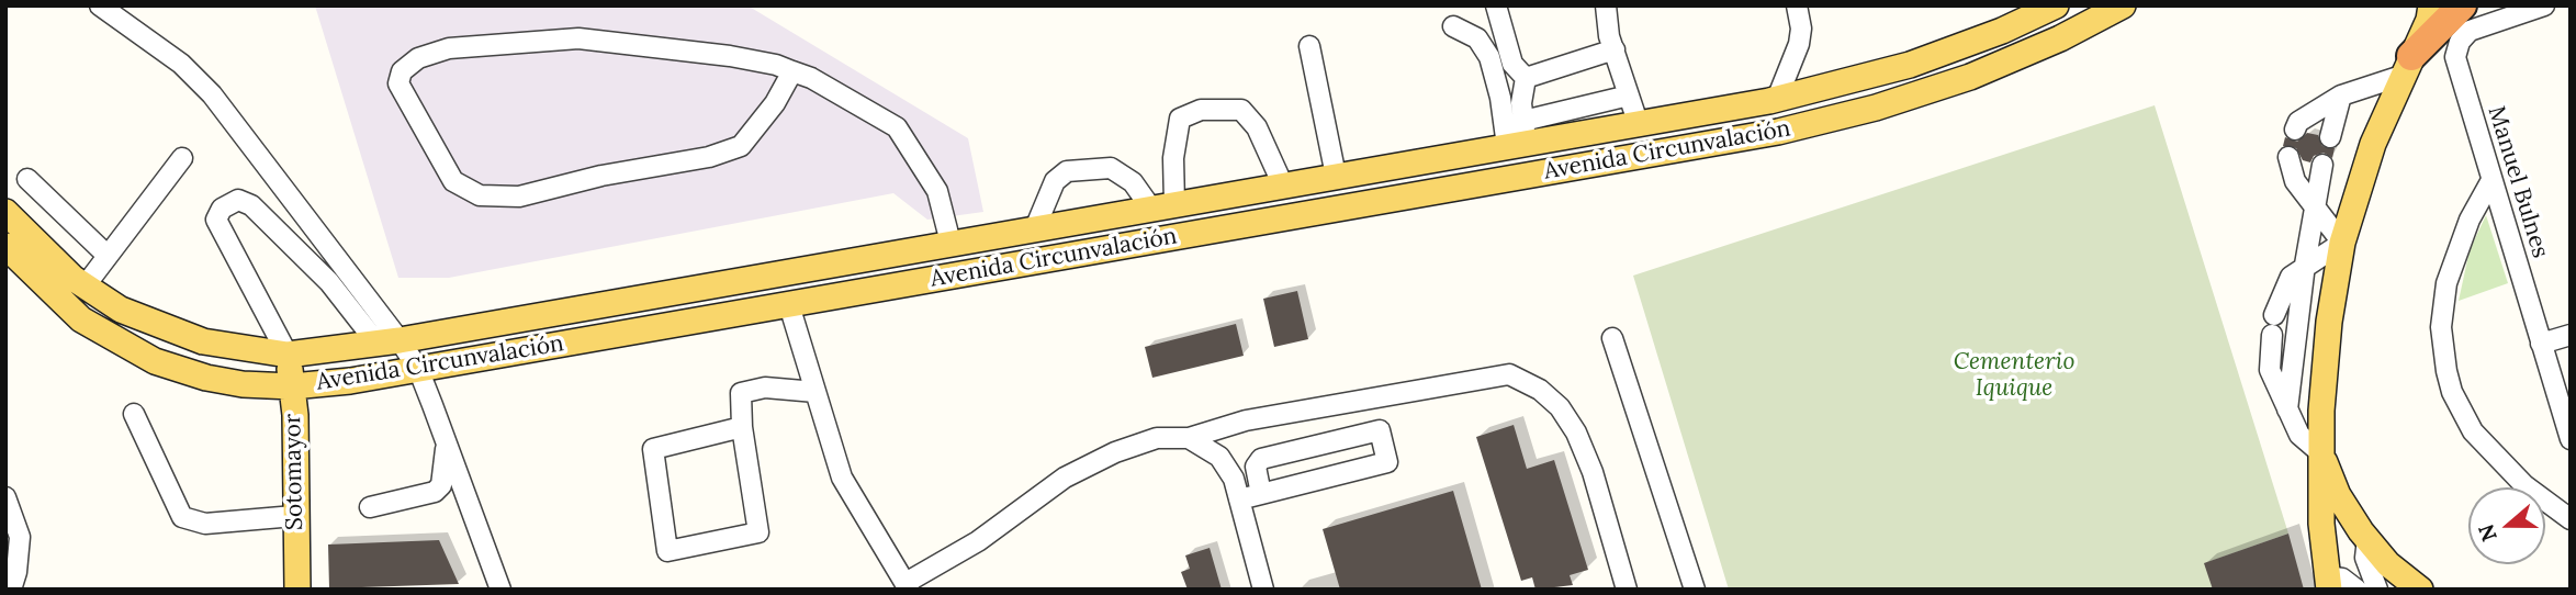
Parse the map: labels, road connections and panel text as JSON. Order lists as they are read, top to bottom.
{
  "streets": {
    "main road": ["Avenida Circunvalación", "Sotomayor"],
    "street": ["Manuel Bulnes"]
  },
  "crossings": [
    ["Avenida Circunvalación", "Sotomayor"]
  ],
  "parks": ["Cementerio Iquique"],
  "north": "left"
}
